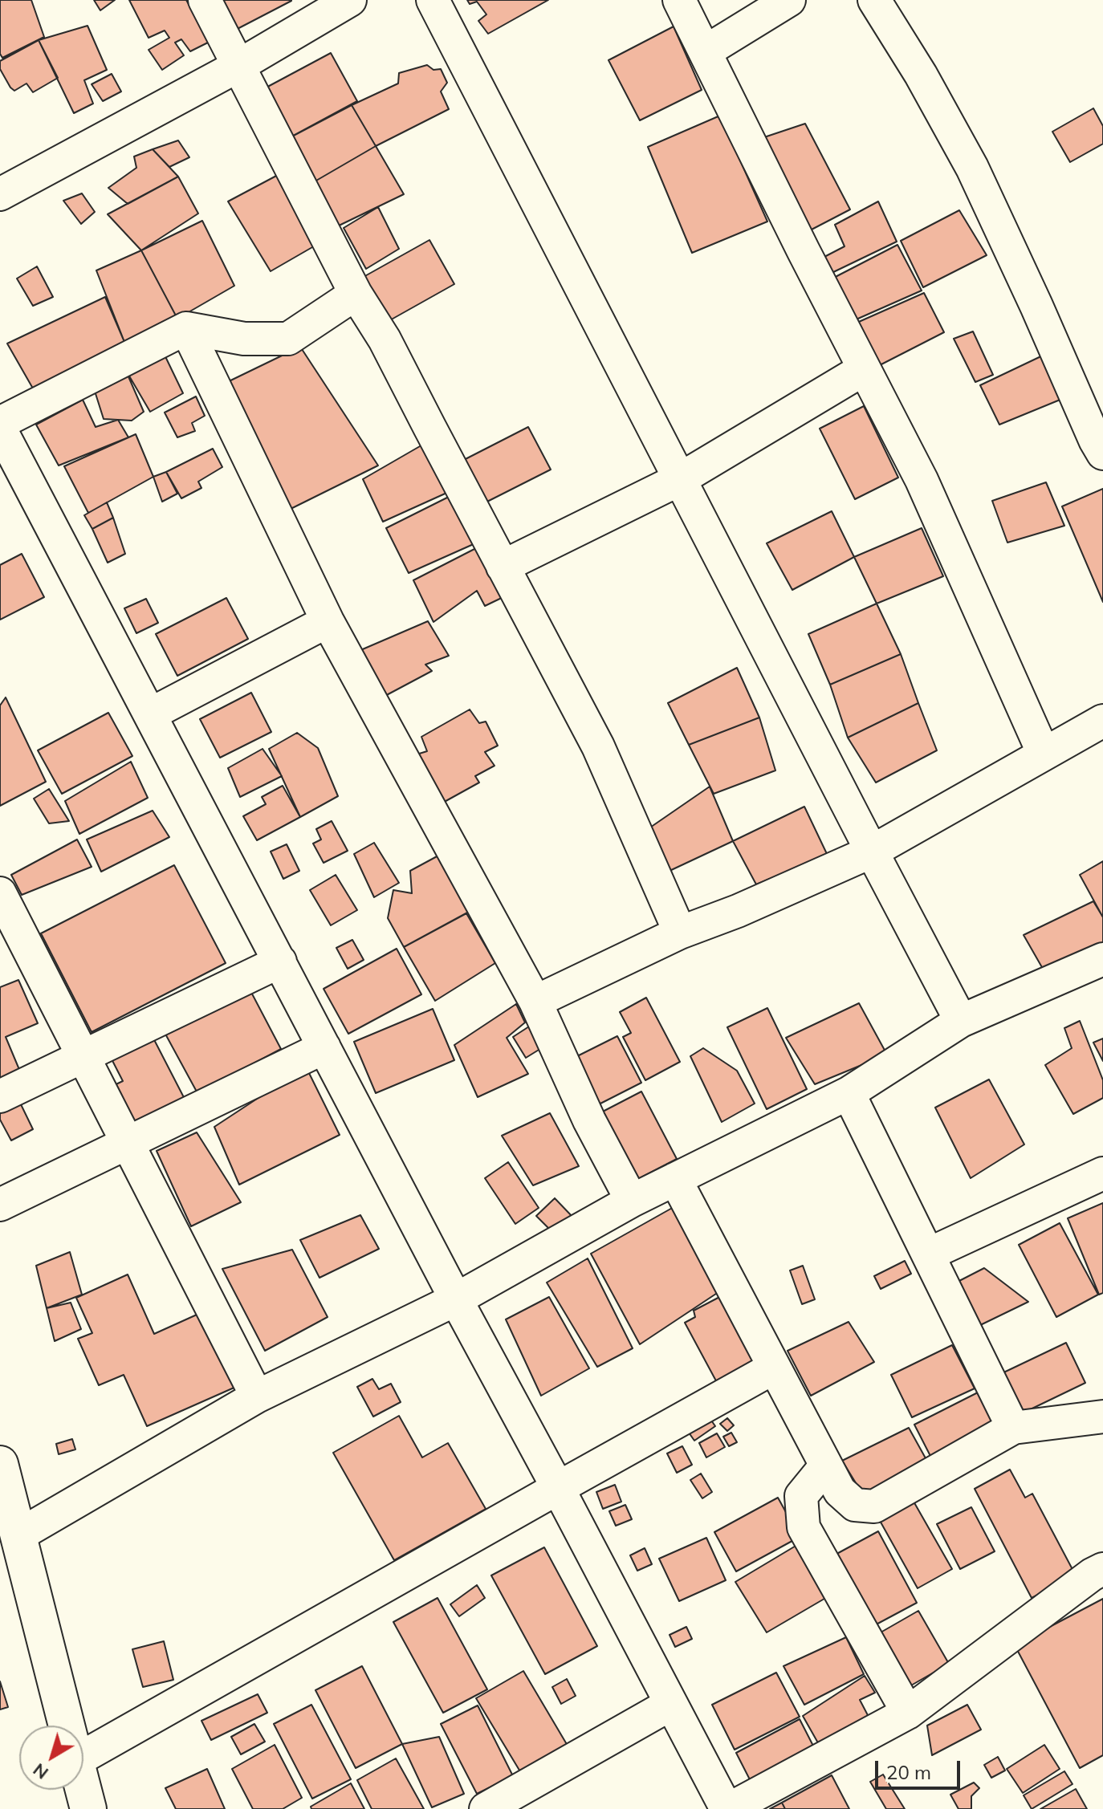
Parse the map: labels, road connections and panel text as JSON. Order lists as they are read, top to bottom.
{
  "scale_bar": "20 m",
  "north": "bottom left"
}
